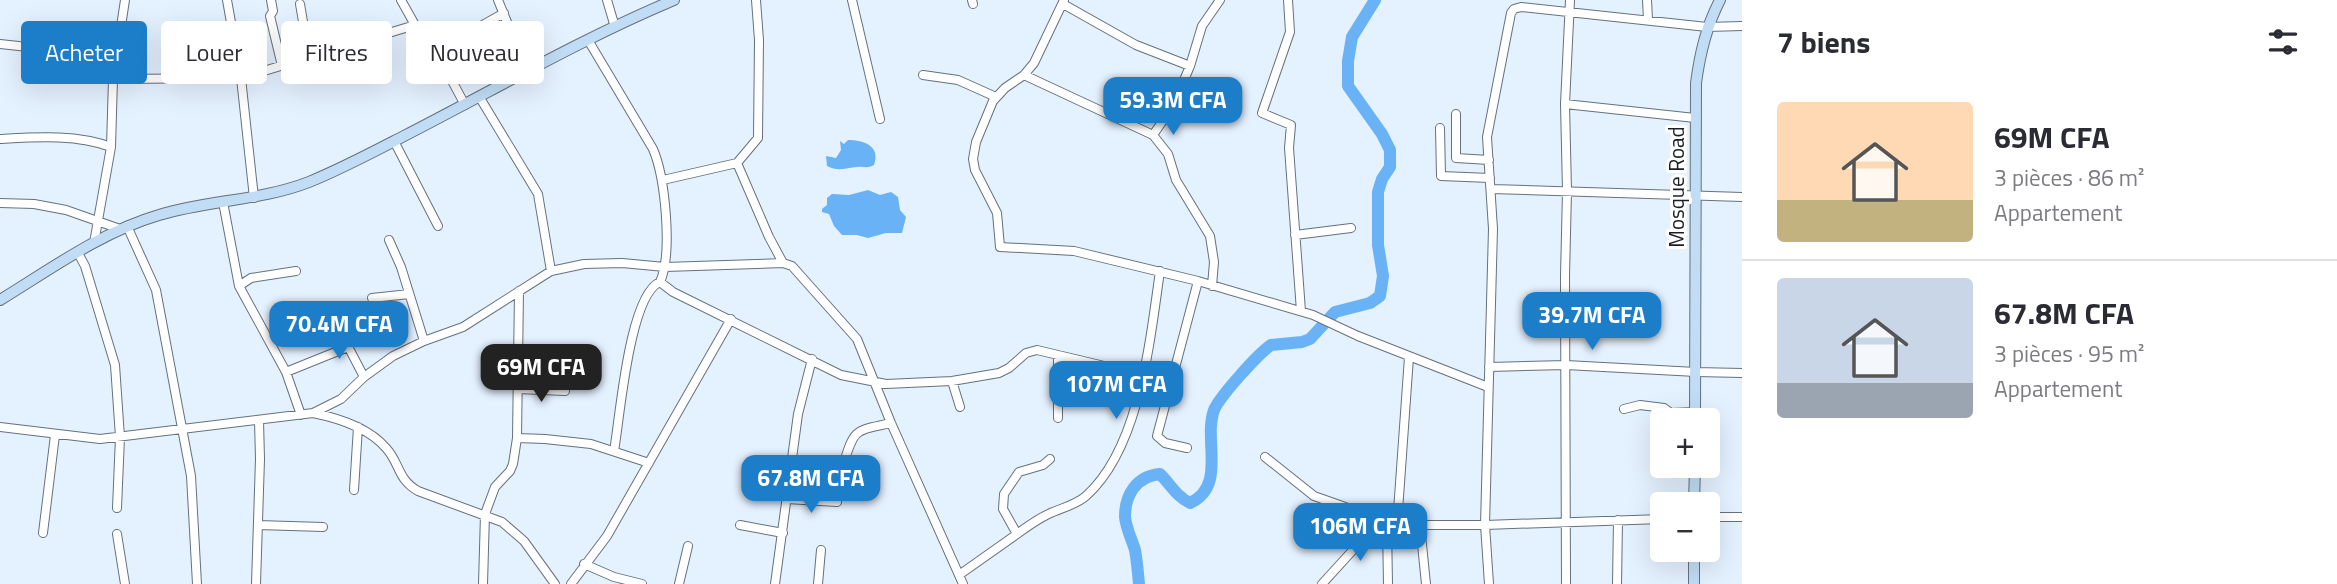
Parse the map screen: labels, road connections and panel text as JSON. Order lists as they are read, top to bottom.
{
  "streets": {
    "street": ["Mosque Road"]
  },
  "page": {
    "heading": "7 biens",
    "chip": [
      "Acheter",
      "Louer",
      "Filtres",
      "Nouveau"
    ],
    "price": [
      "59.3M CFA",
      "39.7M CFA",
      "70.4M CFA",
      "69M CFA",
      "107M CFA",
      "67.8M CFA",
      "106M CFA"
    ],
    "list": [
      {
        "name": "69M CFA",
        "note": "3 pièces · 86 m² · Appartement"
      },
      {
        "name": "67.8M CFA",
        "note": "3 pièces · 95 m² · Appartement"
      }
    ],
    "map_buttons": ["+", "−"]
  }
}
